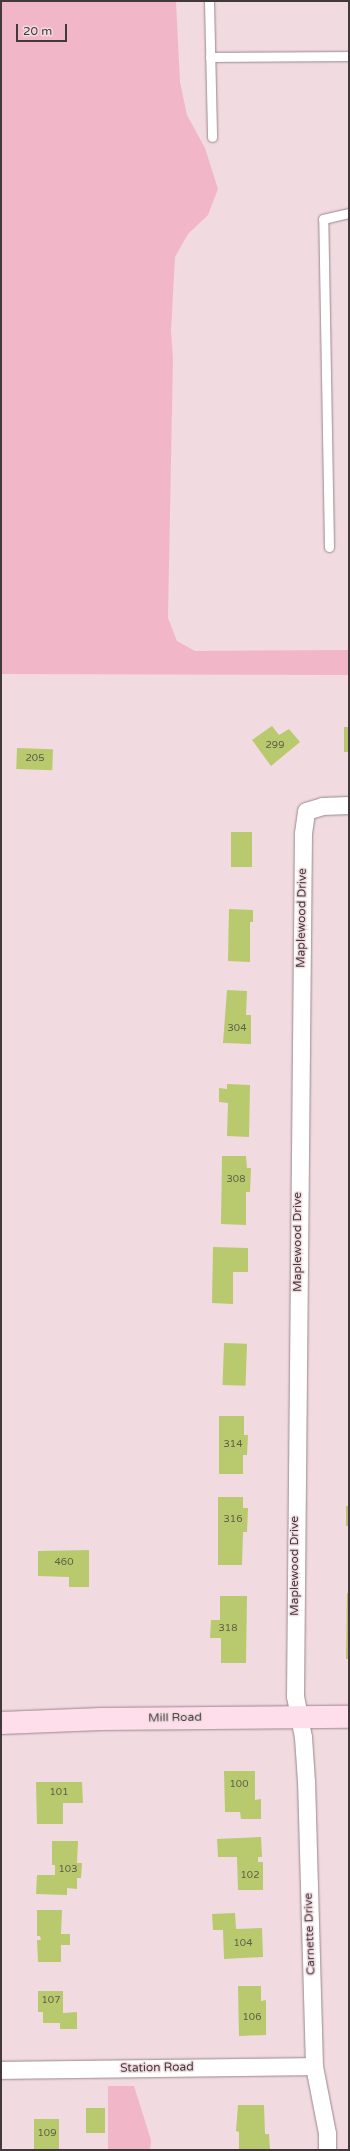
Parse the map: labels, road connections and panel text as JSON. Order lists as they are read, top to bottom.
{
  "streets": {
    "street": [
      "Maplewood Drive",
      "Mill Road",
      "Carnette Drive",
      "Station Road"
    ]
  },
  "crossings": [
    ["Maplewood Drive", "Mill Road"],
    ["Maplewood Drive", "Carnette Drive"],
    ["Mill Road", "Carnette Drive"],
    ["Carnette Drive", "Station Road"]
  ],
  "house_numbers": [
    "299",
    "205",
    "304",
    "308",
    "314",
    "316",
    "460",
    "318",
    "100",
    "101",
    "103",
    "102",
    "104",
    "107",
    "106",
    "109"
  ],
  "scale_bar": "20 m"
}
